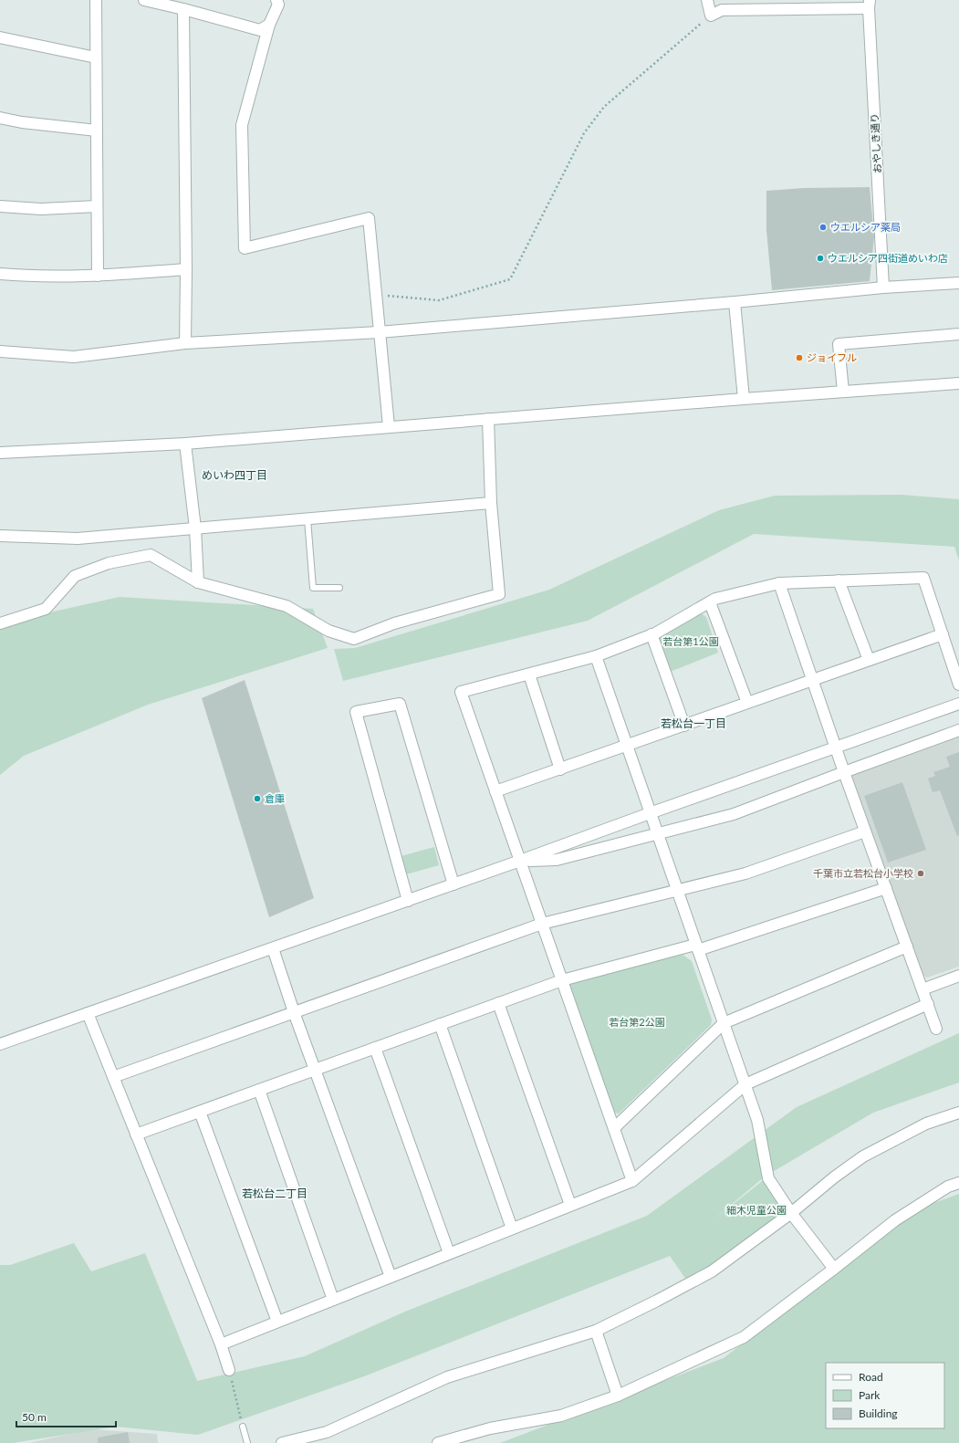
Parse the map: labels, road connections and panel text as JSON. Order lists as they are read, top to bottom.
{
  "streets": {
    "street": ["おやしき通り"]
  },
  "districts": ["めいわ四丁目", "若松台一丁目", "若松台二丁目"],
  "parks": ["若台第1公園", "若台第2公園", "細木児童公園"],
  "places": [
    "ウエルシア薬局",
    "ウエルシア四街道めいわ店",
    "ジョイフル",
    "倉庫",
    "千葉市立若松台小学校"
  ],
  "legend": ["Road", "Park", "Building"],
  "scale_bar": "50 m"
}
